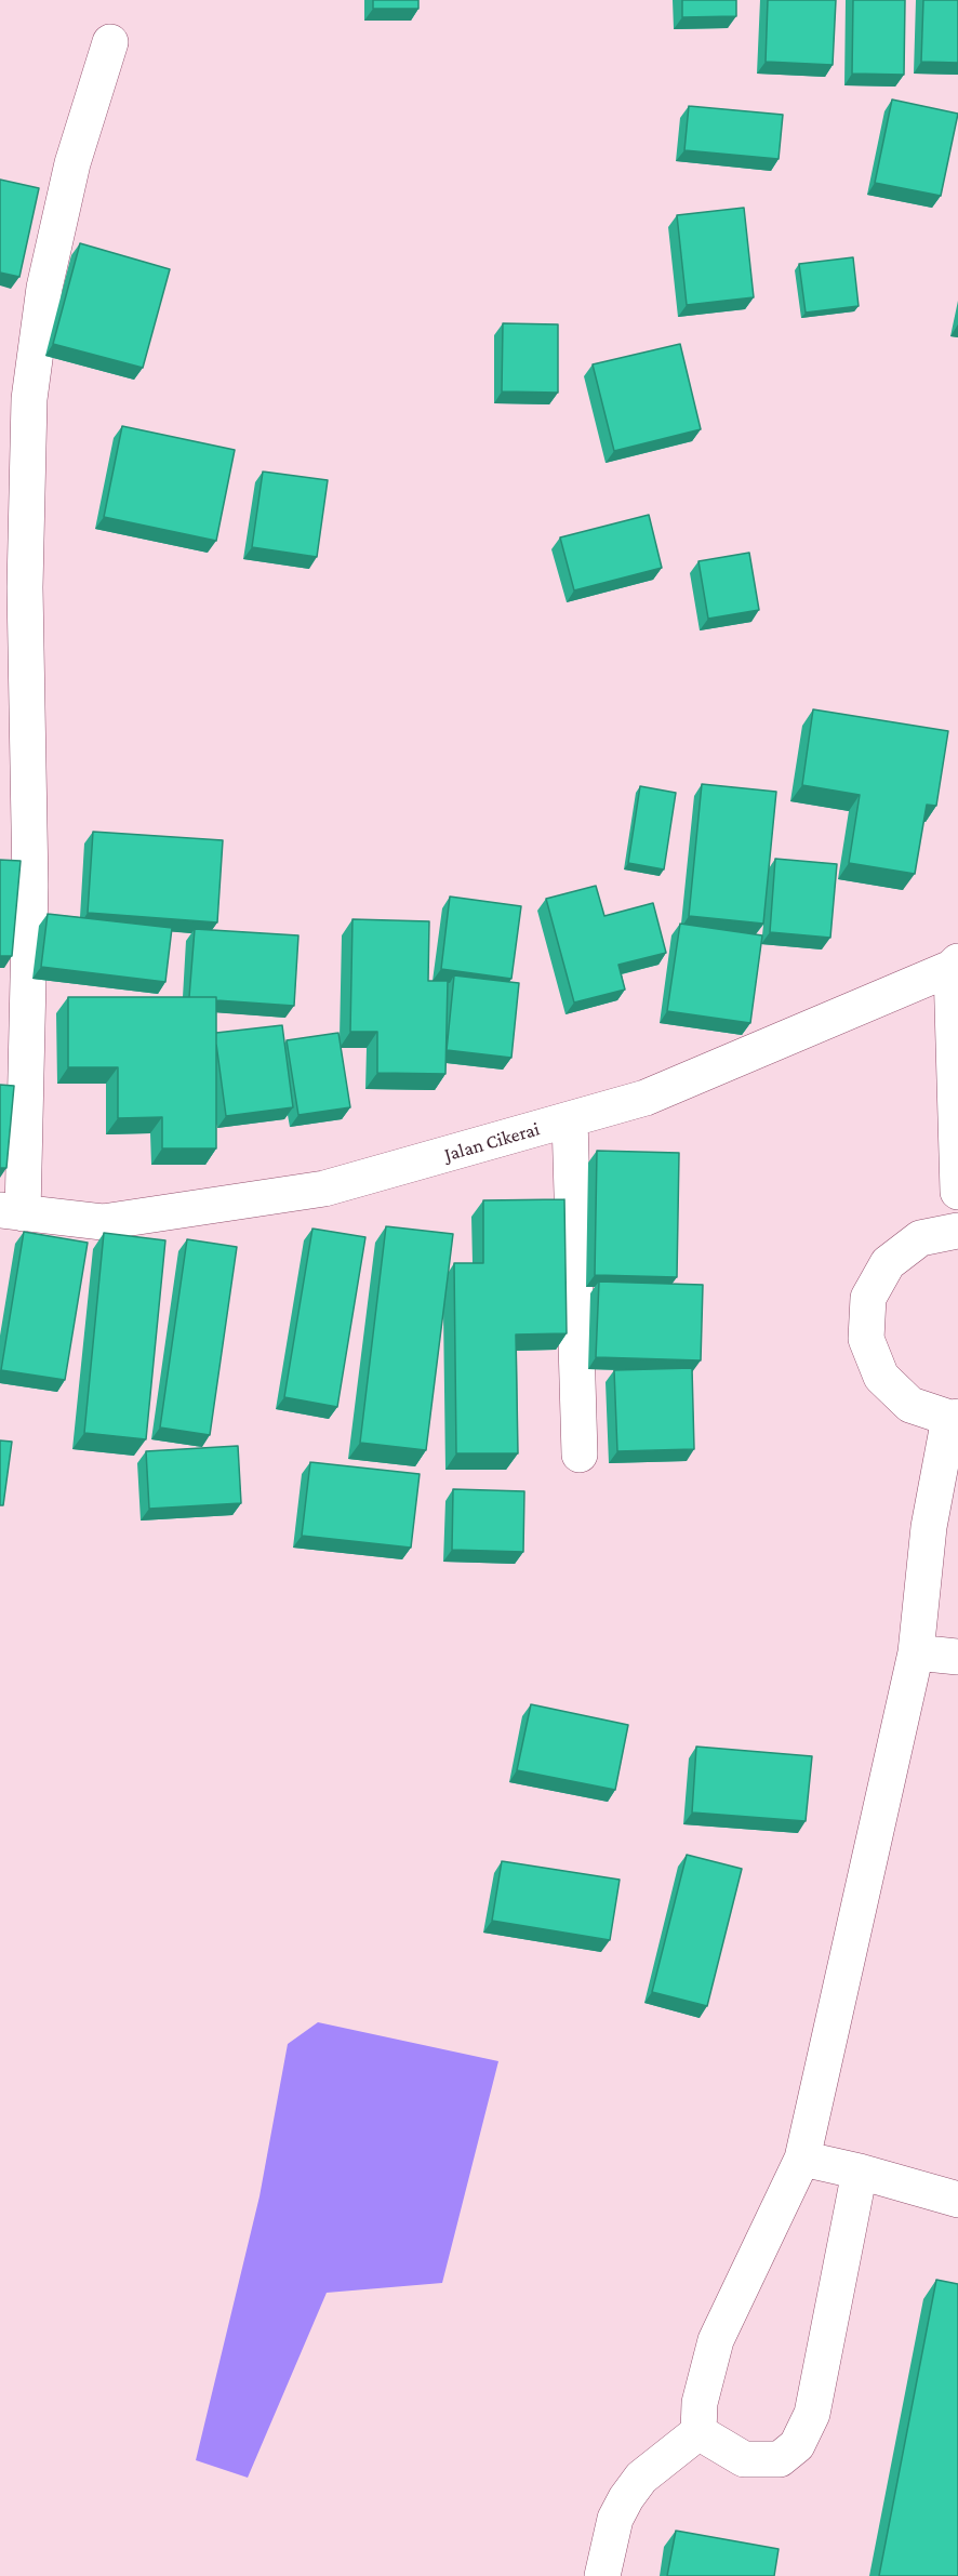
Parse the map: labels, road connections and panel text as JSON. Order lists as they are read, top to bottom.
{
  "streets": {
    "street": ["Jalan Cikerai"]
  }
}
